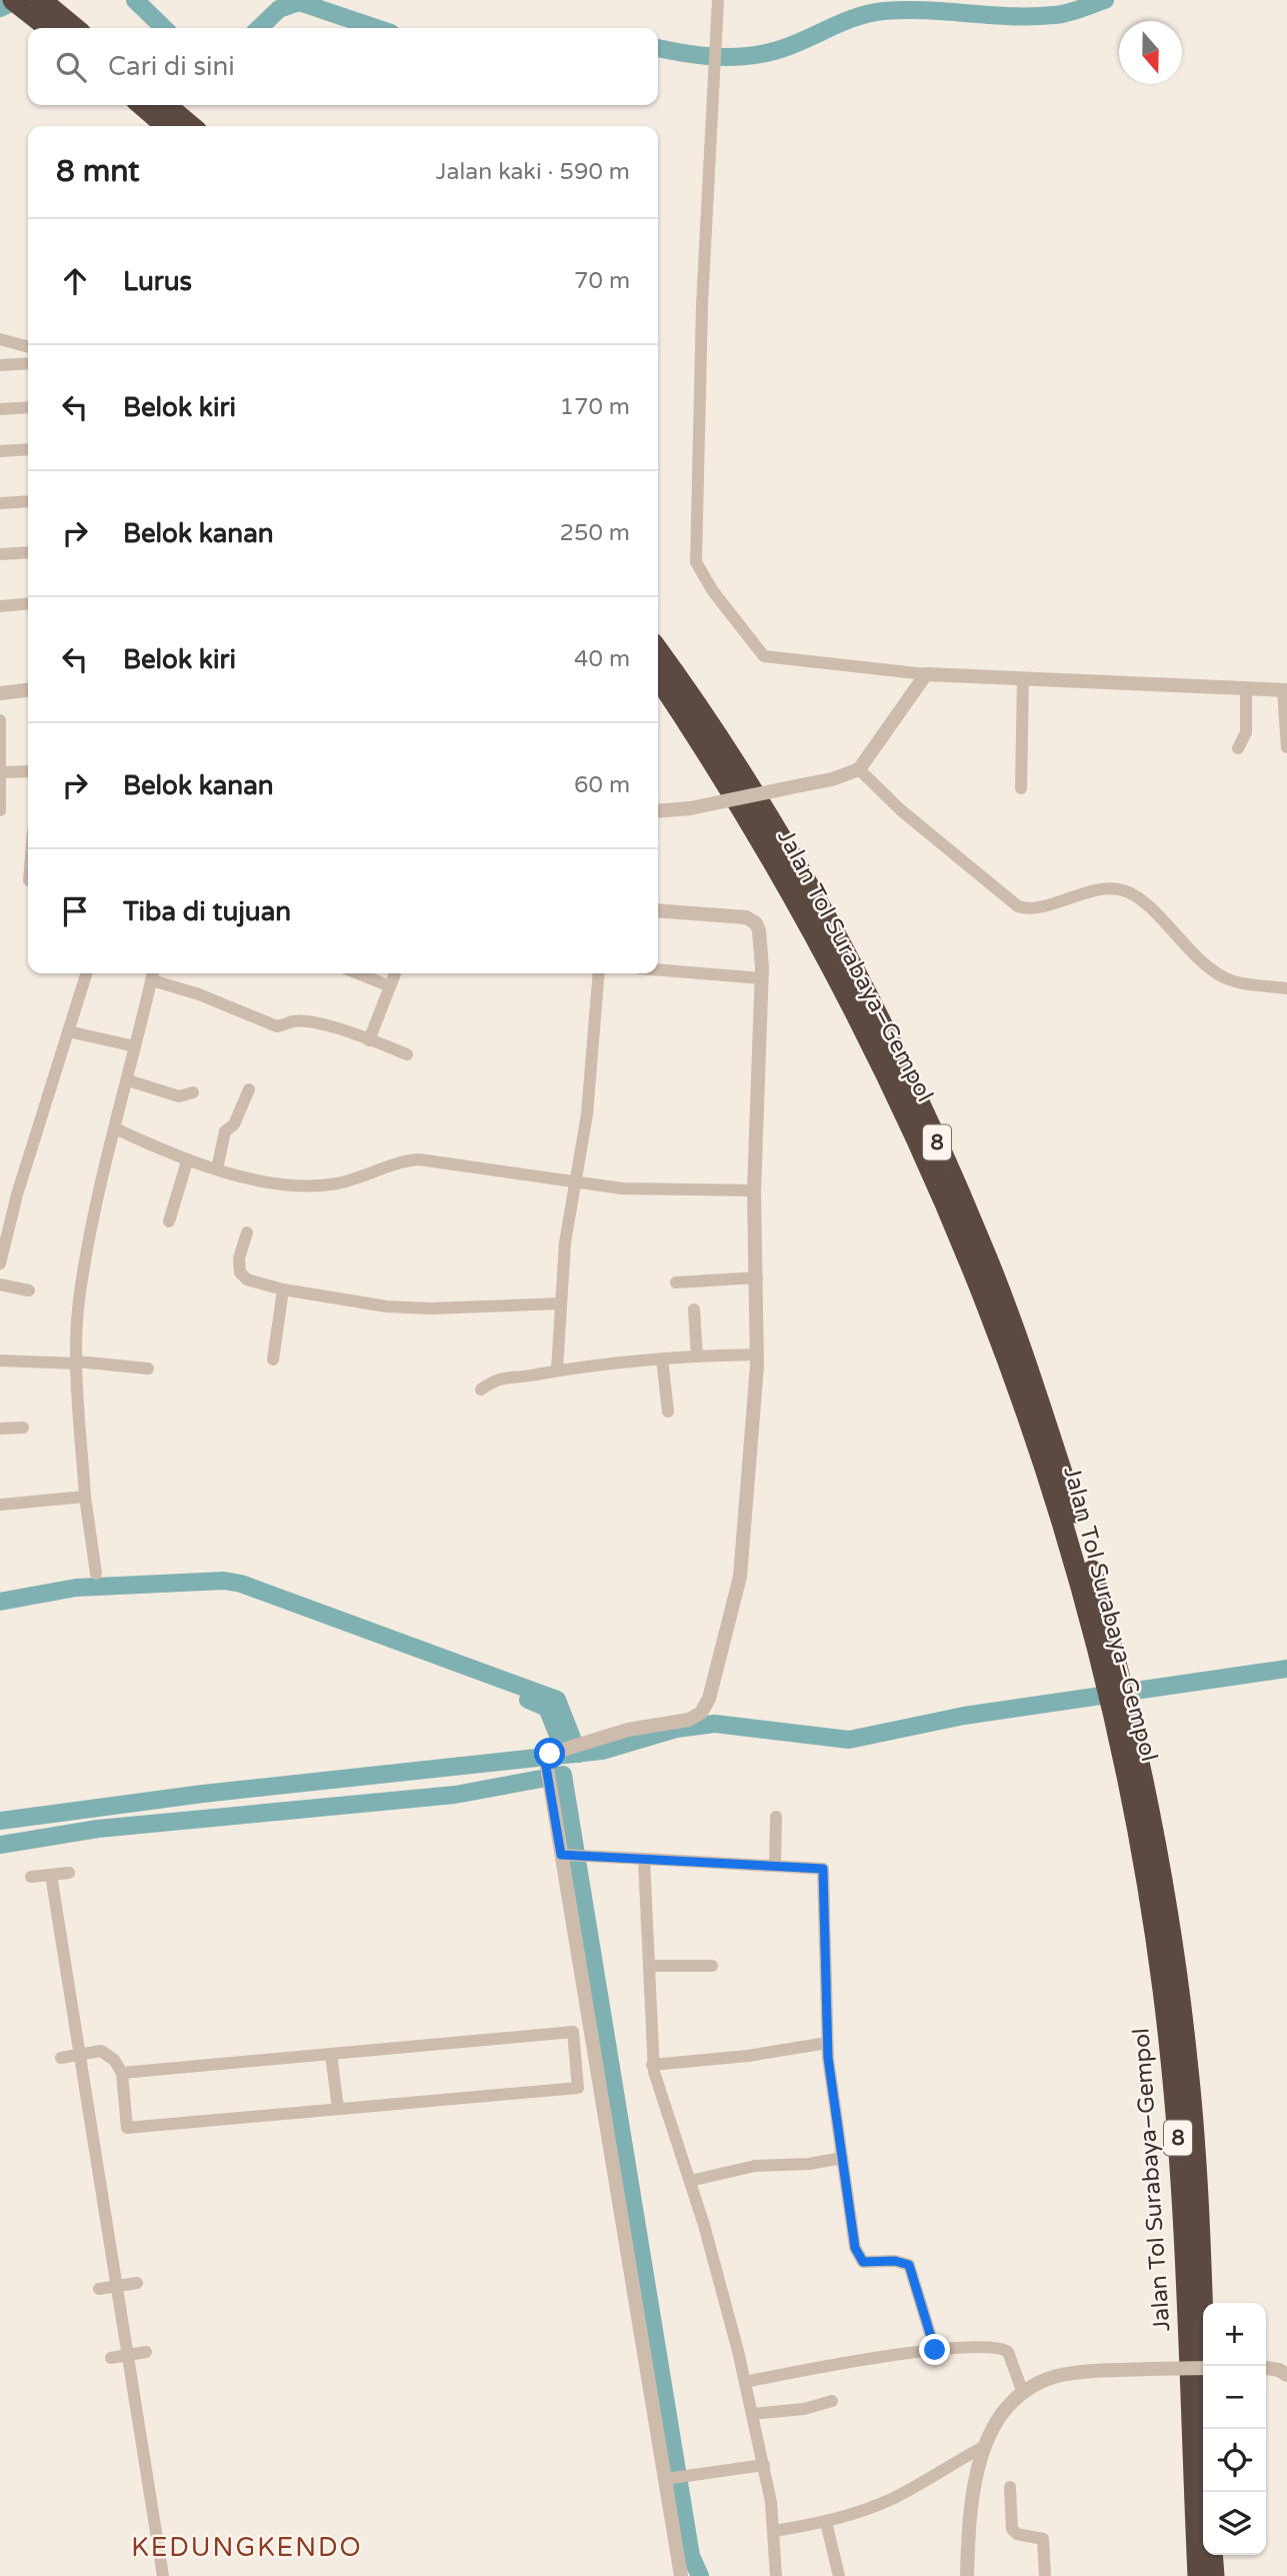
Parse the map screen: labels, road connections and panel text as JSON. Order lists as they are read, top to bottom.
{
  "streets": {
    "highway": ["Jalan Tol Surabaya–Gempol", "8"]
  },
  "districts": ["KEDUNGKENDO"],
  "north": "bottom",
  "page": {
    "search": "Cari di sini",
    "heading": ["8 mnt", "Jalan kaki · 590 m"],
    "list": [
      ["Lurus", "70 m"],
      ["Belok kiri", "170 m"],
      ["Belok kanan", "250 m"],
      ["Belok kiri", "40 m"],
      ["Belok kanan", "60 m"],
      "Tiba di tujuan"
    ],
    "map_buttons": ["+", "−"]
  }
}
